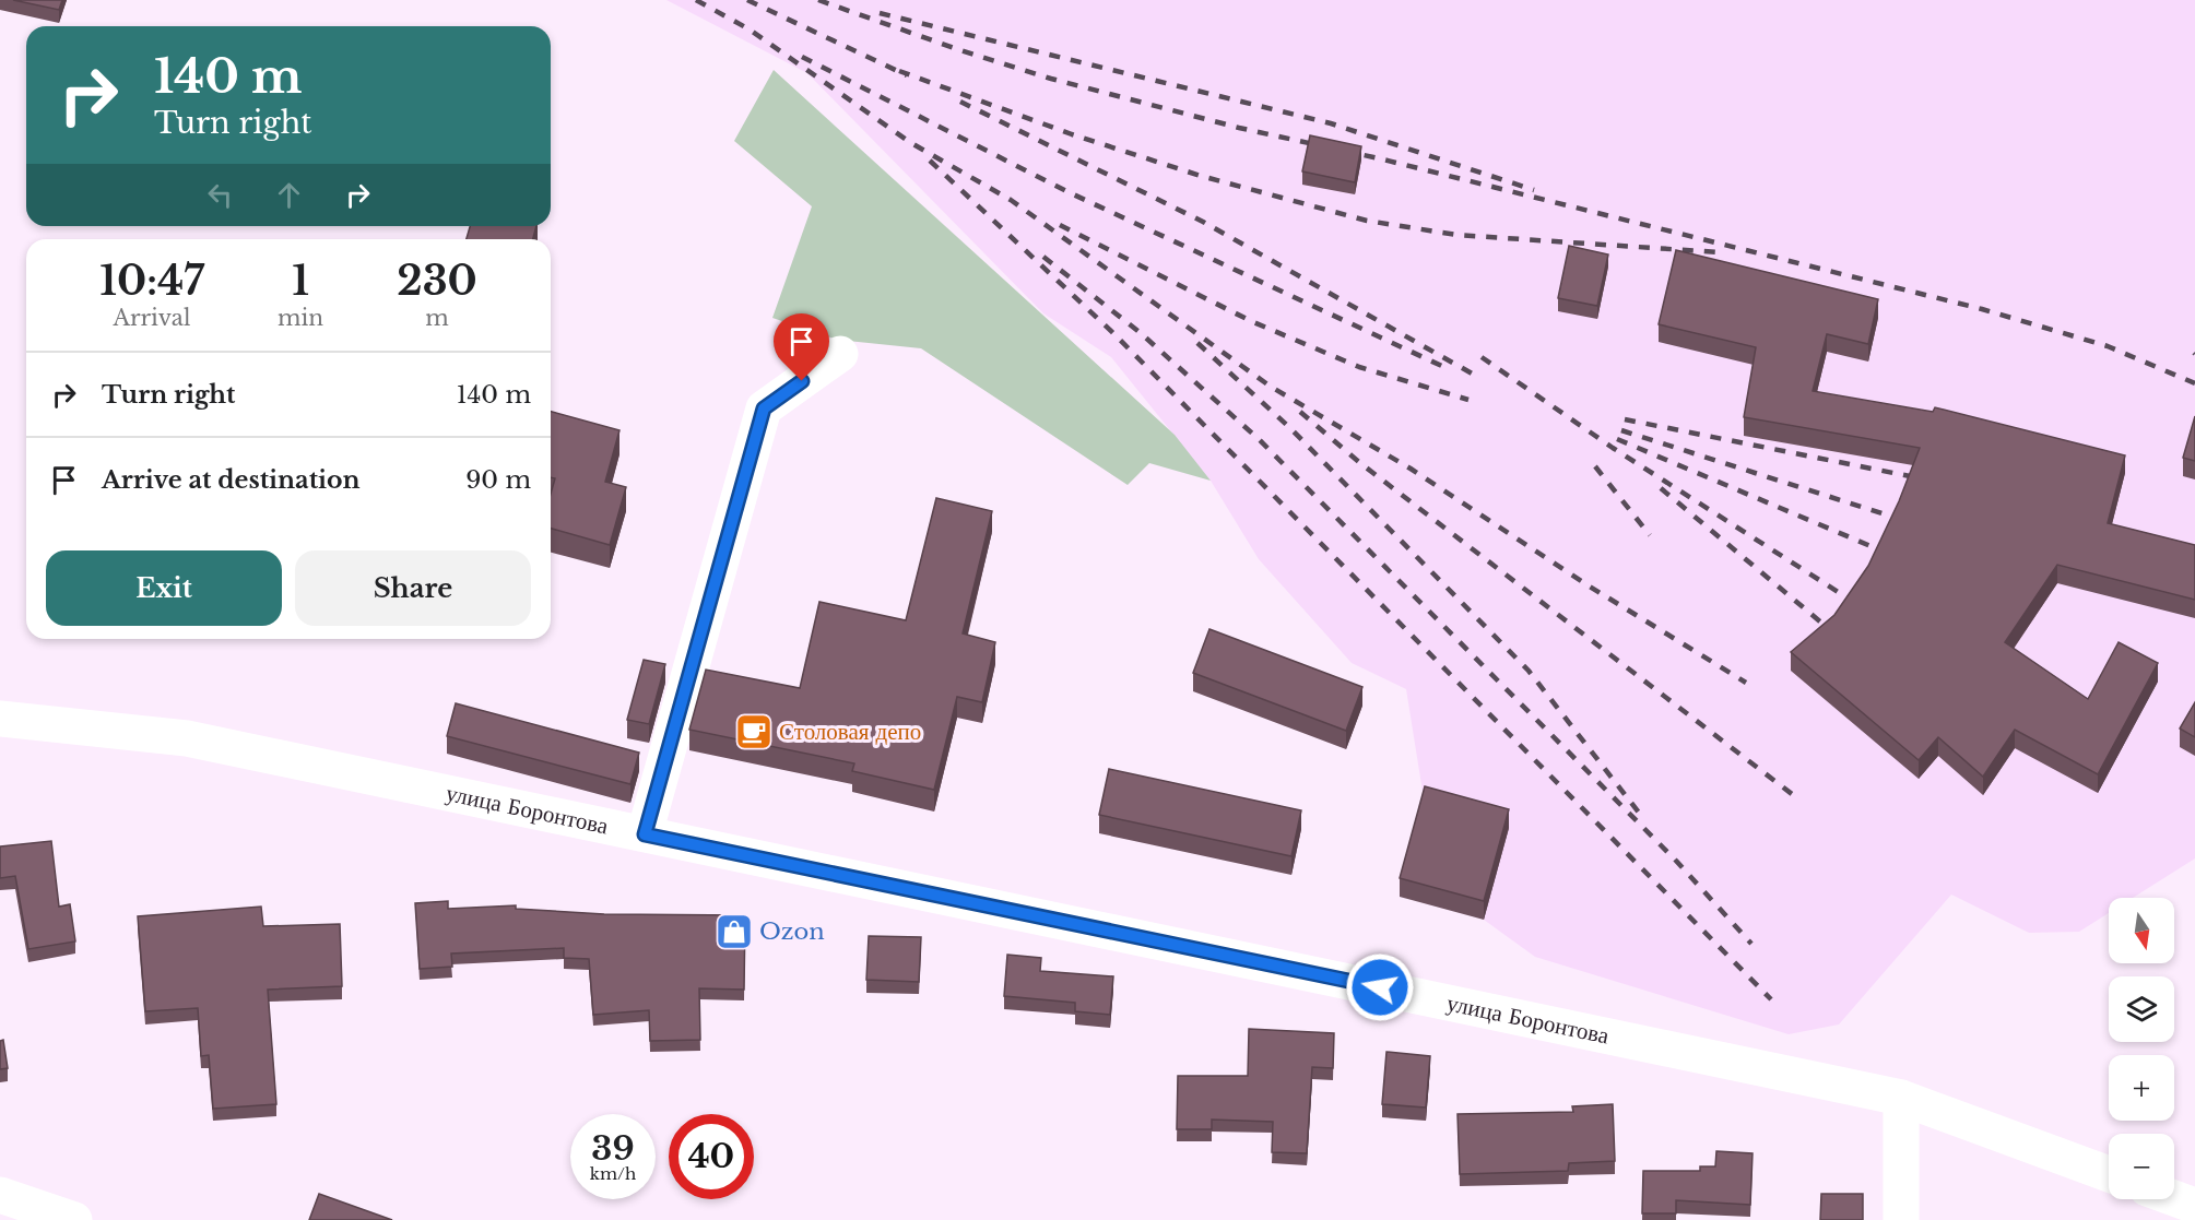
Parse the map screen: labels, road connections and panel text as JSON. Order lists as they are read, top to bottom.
{
  "streets": {
    "street": ["улица Боронтова"]
  },
  "places": {
    "cafe": ["Столовая депо"],
    "shop": ["Ozon"]
  },
  "north": "bottom",
  "page": {
    "turn": ["140 m", "Turn right"],
    "eta": [
      "10:47",
      "Arrival",
      "1",
      "min",
      "230",
      "m"
    ],
    "list": [
      {
        "name": "Turn right",
        "value": "140 m"
      },
      {
        "name": "Arrive at destination",
        "value": "90 m"
      }
    ],
    "buttons": ["Exit", "Share"],
    "map_buttons": ["+", "−"],
    "speed": "39 km/h",
    "limit": "40"
  }
}
